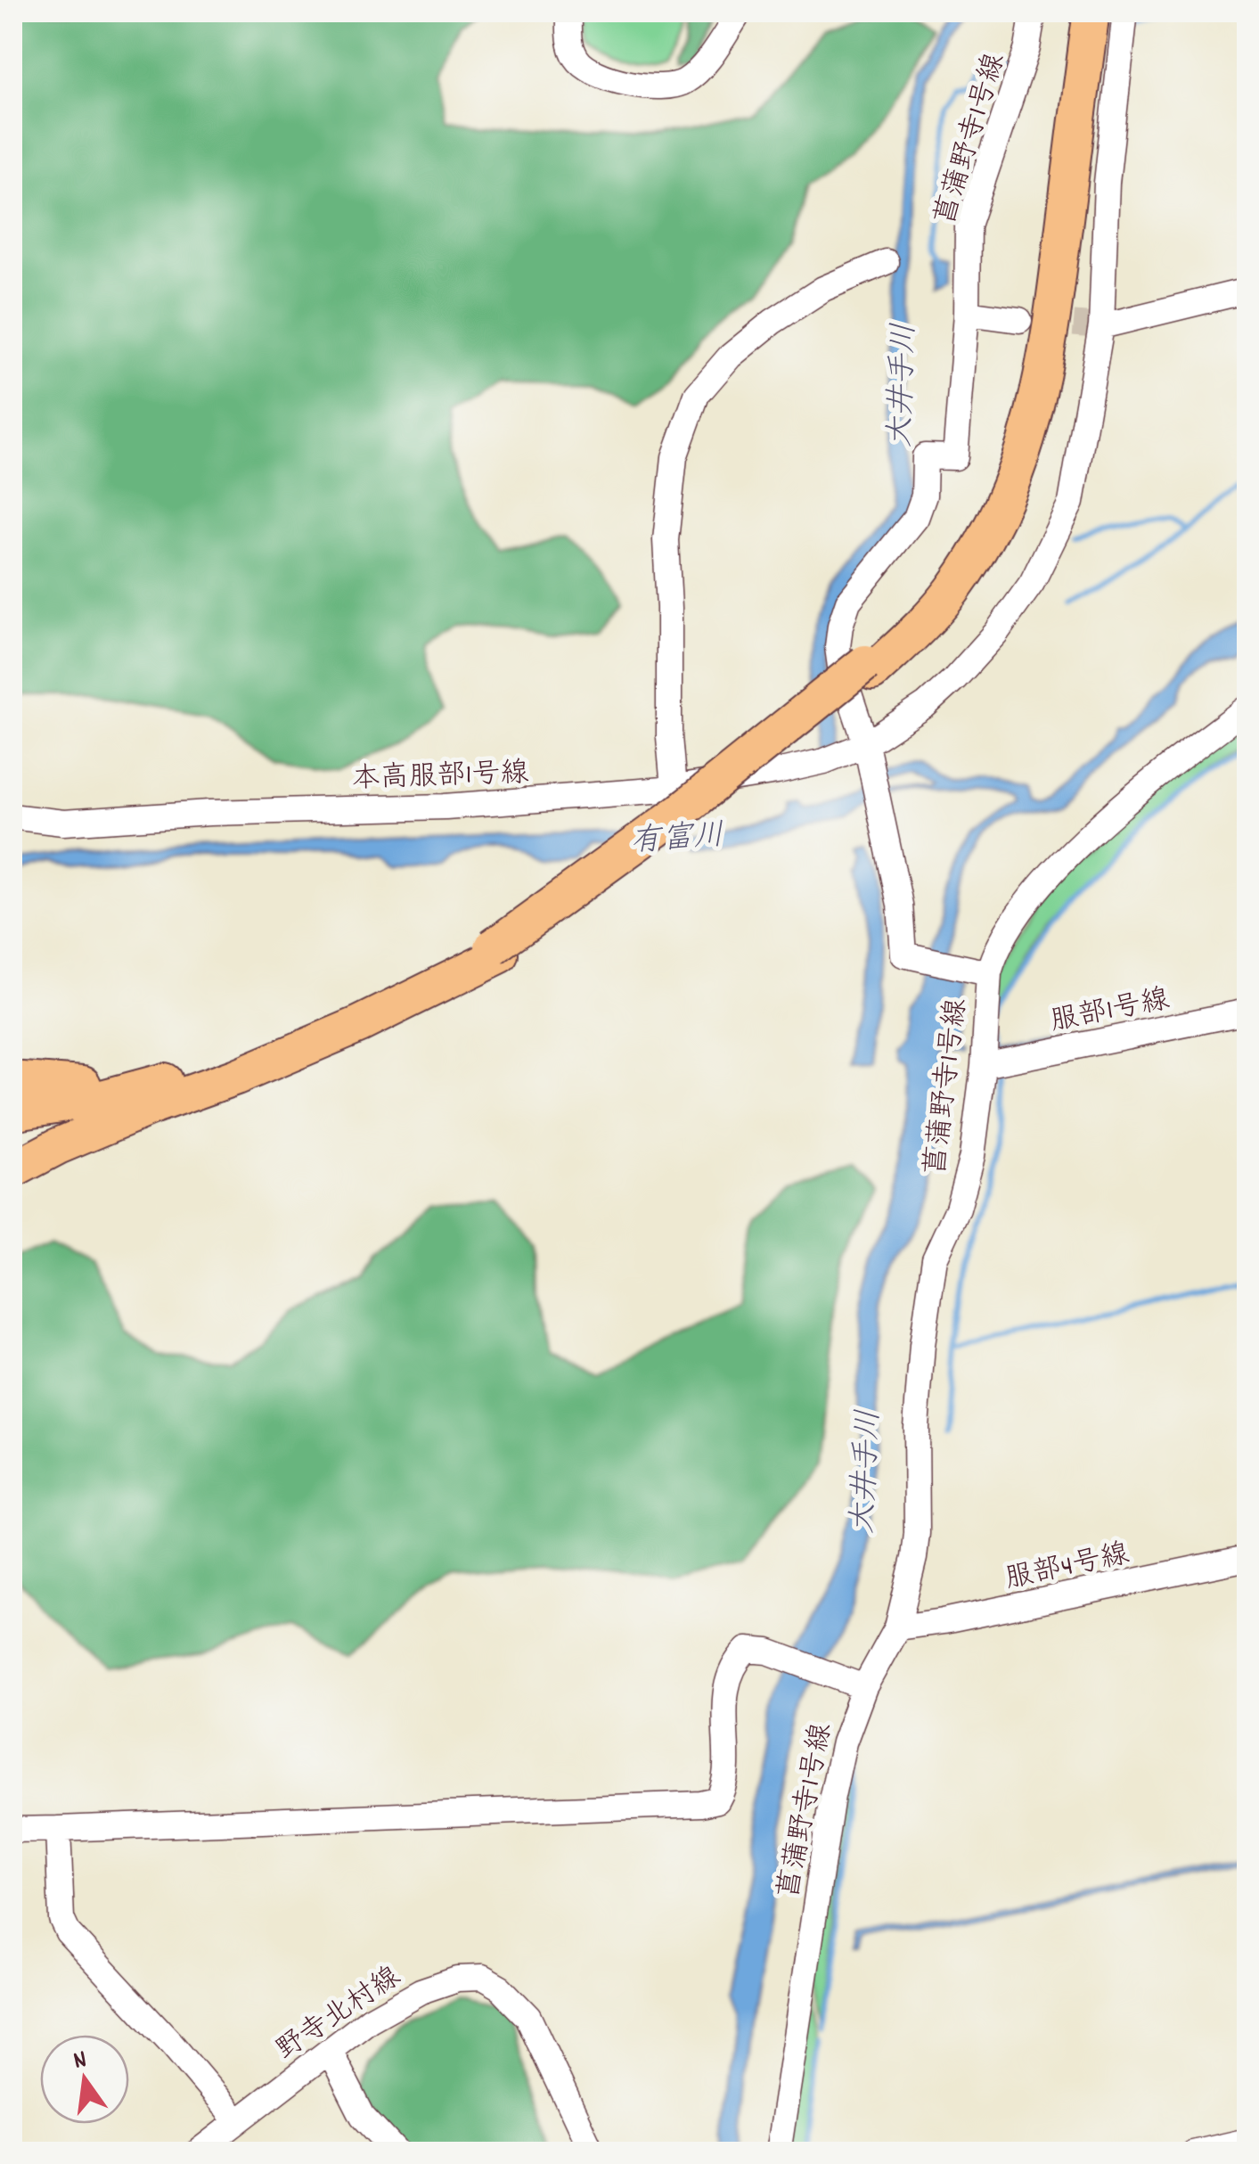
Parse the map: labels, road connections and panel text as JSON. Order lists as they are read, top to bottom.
{
  "streets": {
    "street": [
      "菖蒲野寺1号線",
      "本高服部1号線",
      "服部1号線",
      "服部4号線",
      "野寺北村線"
    ]
  },
  "crossings": [
    ["菖蒲野寺1号線", "本高服部1号線"],
    ["菖蒲野寺1号線", "服部1号線"],
    ["菖蒲野寺1号線", "服部4号線"]
  ],
  "water": ["大井手川", "有富川"],
  "north": "top"
}
